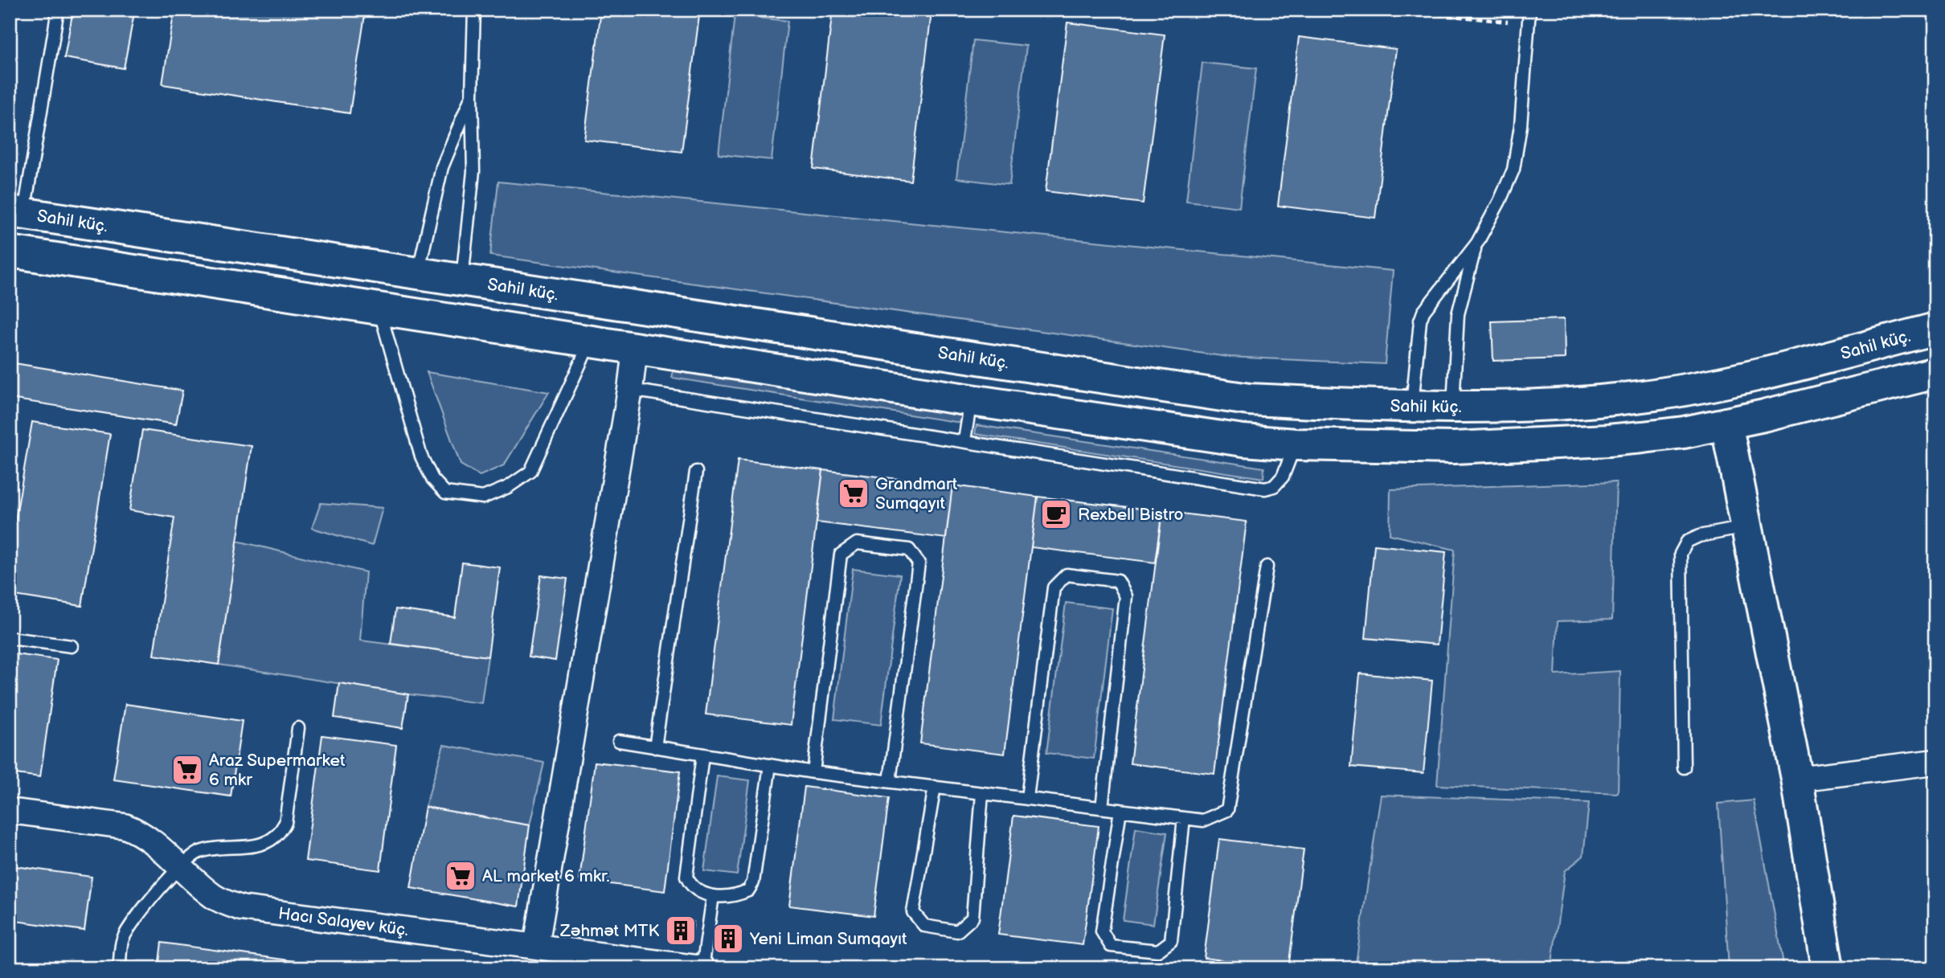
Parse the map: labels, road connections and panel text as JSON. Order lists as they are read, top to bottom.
{
  "streets": {
    "main road": ["Sahil küç."],
    "street": ["Hacı Salayev küç."]
  },
  "places": {
    "supermarket": ["Grandmart Sumqayıt", "Araz Supermarket 6 mkr", "AL market 6 mkr."],
    "cafe": ["Rexbell Bistro"],
    "building": ["Zəhmət MTK", "Yeni Liman Sumqayıt"]
  }
}
